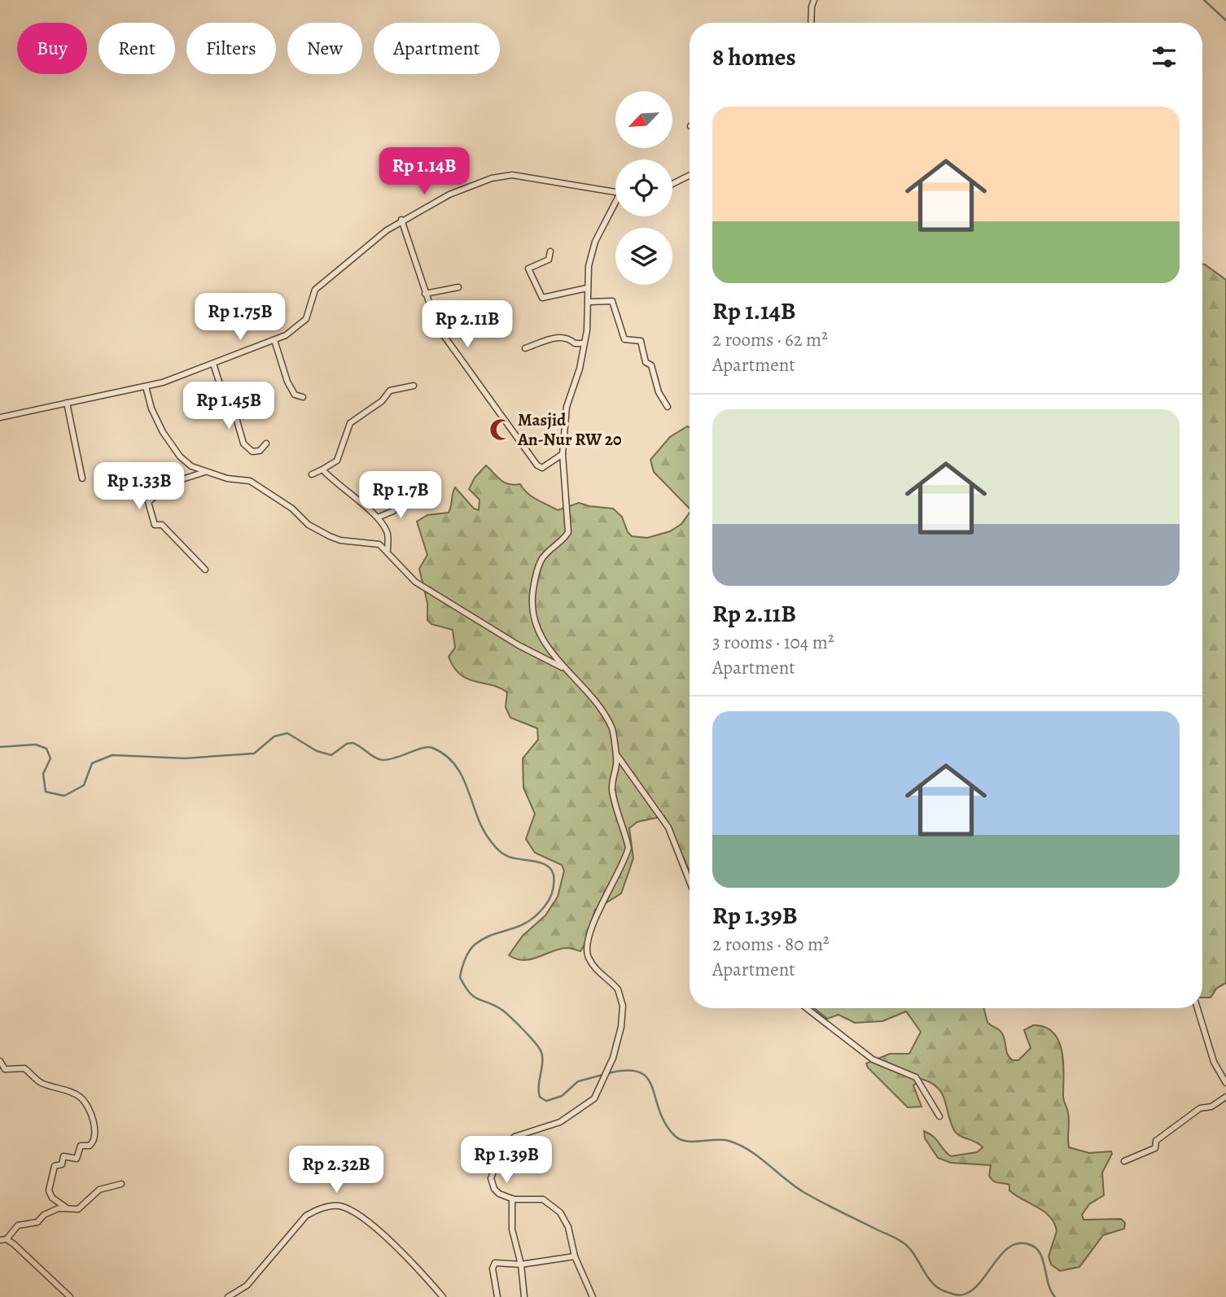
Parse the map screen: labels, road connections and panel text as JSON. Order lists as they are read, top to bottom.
{
  "places": {
    "mosque": ["Masjid An-Nur RW 20"]
  },
  "north": "bottom left",
  "page": {
    "chip": [
      "Buy",
      "Rent",
      "Filters",
      "New",
      "Apartment"
    ],
    "heading": "8 homes",
    "list": [
      {
        "name": "Rp 1.14B",
        "note": "2 rooms · 62 m² · Apartment"
      },
      {
        "name": "Rp 2.11B",
        "note": "3 rooms · 104 m² · Apartment"
      },
      {
        "name": "Rp 1.39B",
        "note": "2 rooms · 80 m² · Apartment"
      }
    ],
    "price": [
      "Rp 1.14B",
      "Rp 1.75B",
      "Rp 2.11B",
      "Rp 1.45B",
      "Rp 1.33B",
      "Rp 1.7B",
      "Rp 1.39B",
      "Rp 2.32B"
    ]
  }
}
